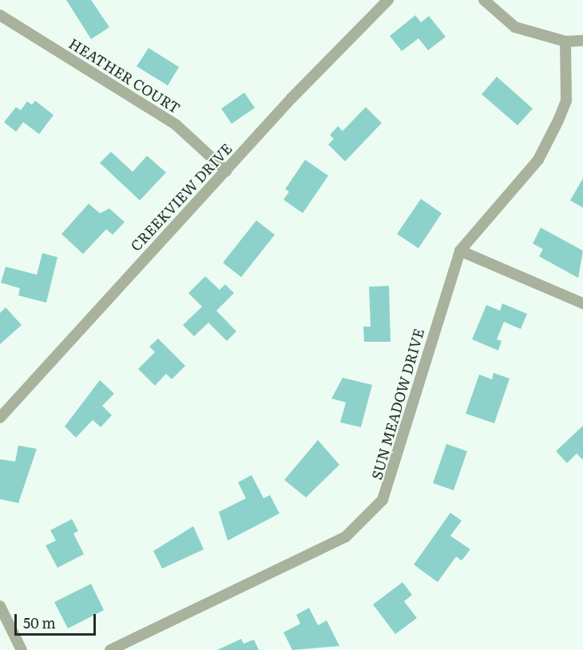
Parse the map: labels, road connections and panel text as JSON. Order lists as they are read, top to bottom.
{
  "streets": {
    "street": ["HEATHER COURT", "CREEKVIEW DRIVE", "SUN MEADOW DRIVE"]
  },
  "crossings": [
    ["HEATHER COURT", "CREEKVIEW DRIVE"]
  ],
  "scale_bar": "50 m"
}
